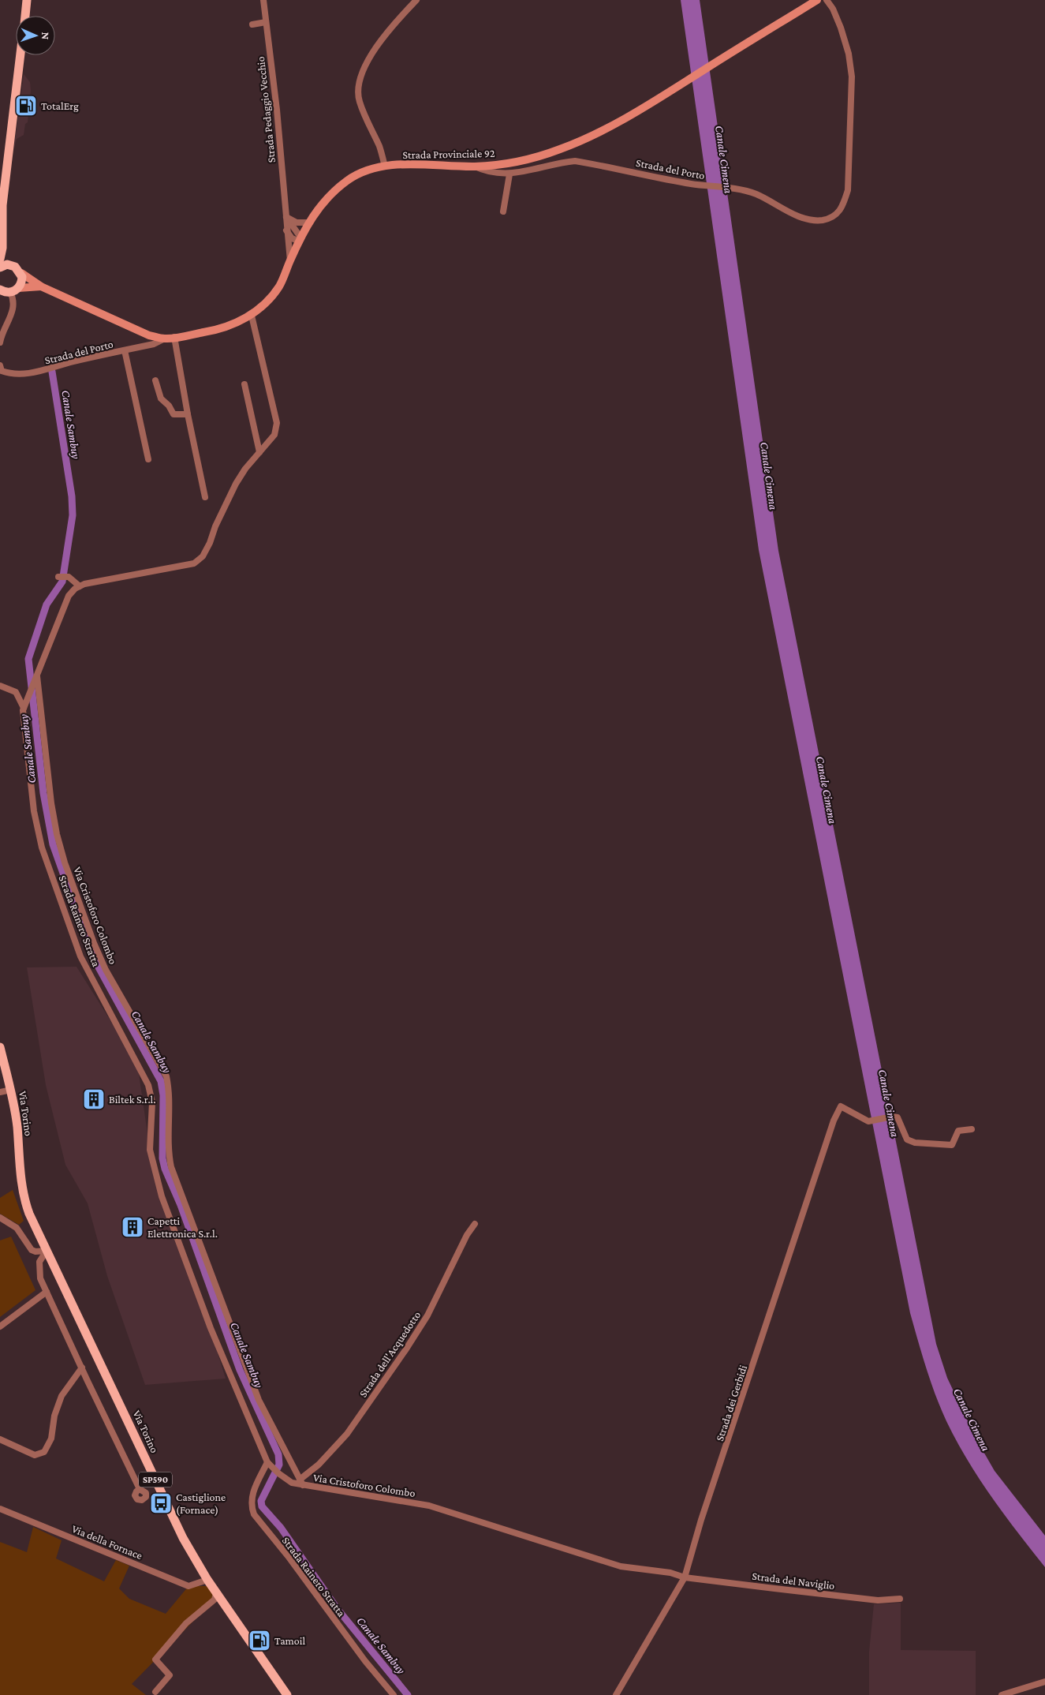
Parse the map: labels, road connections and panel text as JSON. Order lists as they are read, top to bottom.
{
  "streets": {
    "main road": ["Strada Provinciale 92", "Via Torino", "SP590"],
    "street": [
      "Strada Pedaggio Vecchio",
      "Strada del Porto",
      "Via Cristoforo Colombo",
      "Strada Rainero Stratta",
      "Strada dell'Acquedotto",
      "Strada dei Gerbidi",
      "Via della Fornace",
      "Strada del Naviglio"
    ]
  },
  "crossings": [
    ["Strada Pedaggio Vecchio", "Strada Provinciale 92"],
    ["Strada Provinciale 92", "Strada del Porto"],
    ["Strada Provinciale 92", "Via Cristoforo Colombo"],
    ["Via Cristoforo Colombo", "Strada Rainero Stratta"],
    ["Via Cristoforo Colombo", "Strada dell'Acquedotto"],
    ["Via Cristoforo Colombo", "Strada dei Gerbidi"],
    ["Via Cristoforo Colombo", "Strada del Naviglio"],
    ["Strada Rainero Stratta", "Strada dell'Acquedotto"],
    ["Via Torino", "Via della Fornace"],
    ["Strada dei Gerbidi", "Strada del Naviglio"]
  ],
  "water": ["Canale Cimena", "Canale Sambuy"],
  "places": {
    "fuel station": ["TotalErg", "Tamoil"],
    "building": ["Biltek S.r.l.", "Capetti Elettronica S.r.l."],
    "bus stop": ["Castiglione (Fornace)"]
  },
  "north": "right"
}
